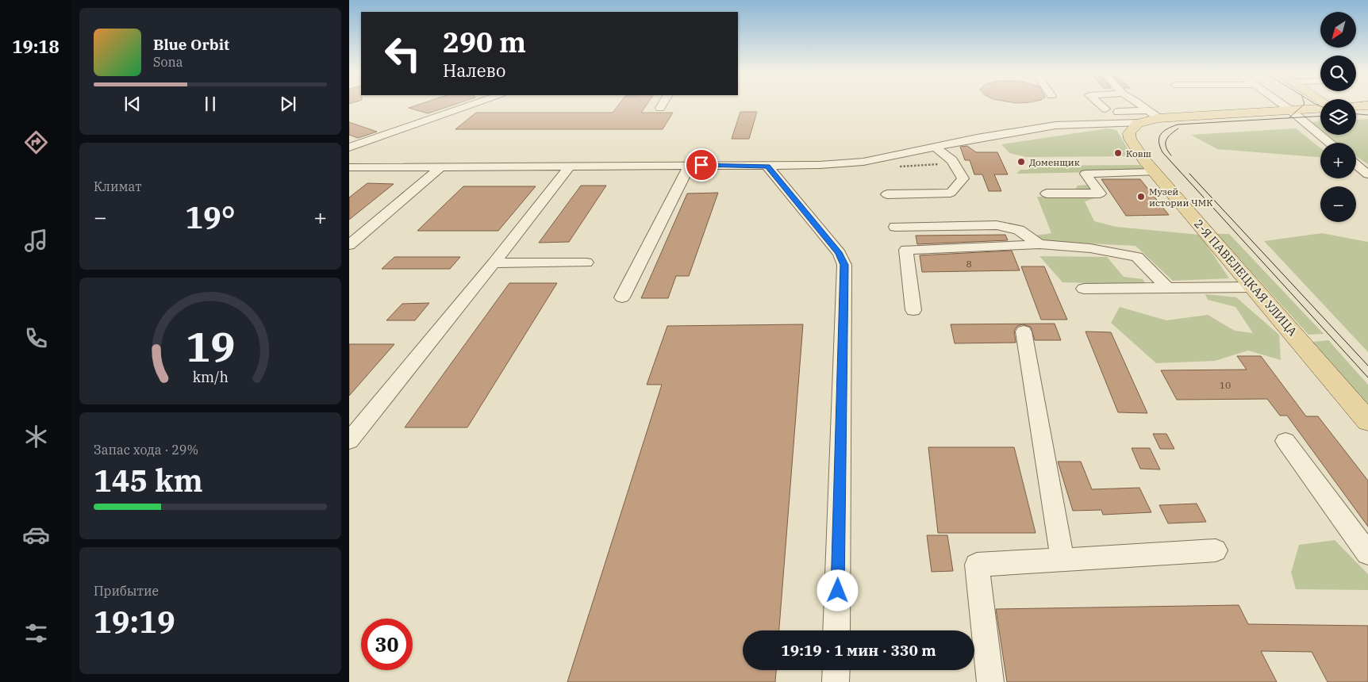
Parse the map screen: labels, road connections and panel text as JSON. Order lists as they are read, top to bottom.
{
  "streets": {
    "main road": ["2-Я ПАВЕЛЕЦКАЯ УЛИЦА"]
  },
  "places": ["Ковш", "Доменщик", "Музей истории ЧМК"],
  "house_numbers": ["8", "10"],
  "north": "bottom left",
  "page": {
    "tabs": "19:18",
    "map_buttons": ["+", "−"],
    "turn": ["290 m", "Налево"],
    "song": ["Blue Orbit", "Sona"],
    "tile": [
      "Климат",
      ["Запас хода · 29%", "145 km"],
      ["Прибытие", "19:19"]
    ],
    "heat": ["−", "19°", "+"],
    "limit": "30",
    "trip": "19:19 · 1 мин · 330 m",
    "gauge": ["19", "km/h"]
  }
}
